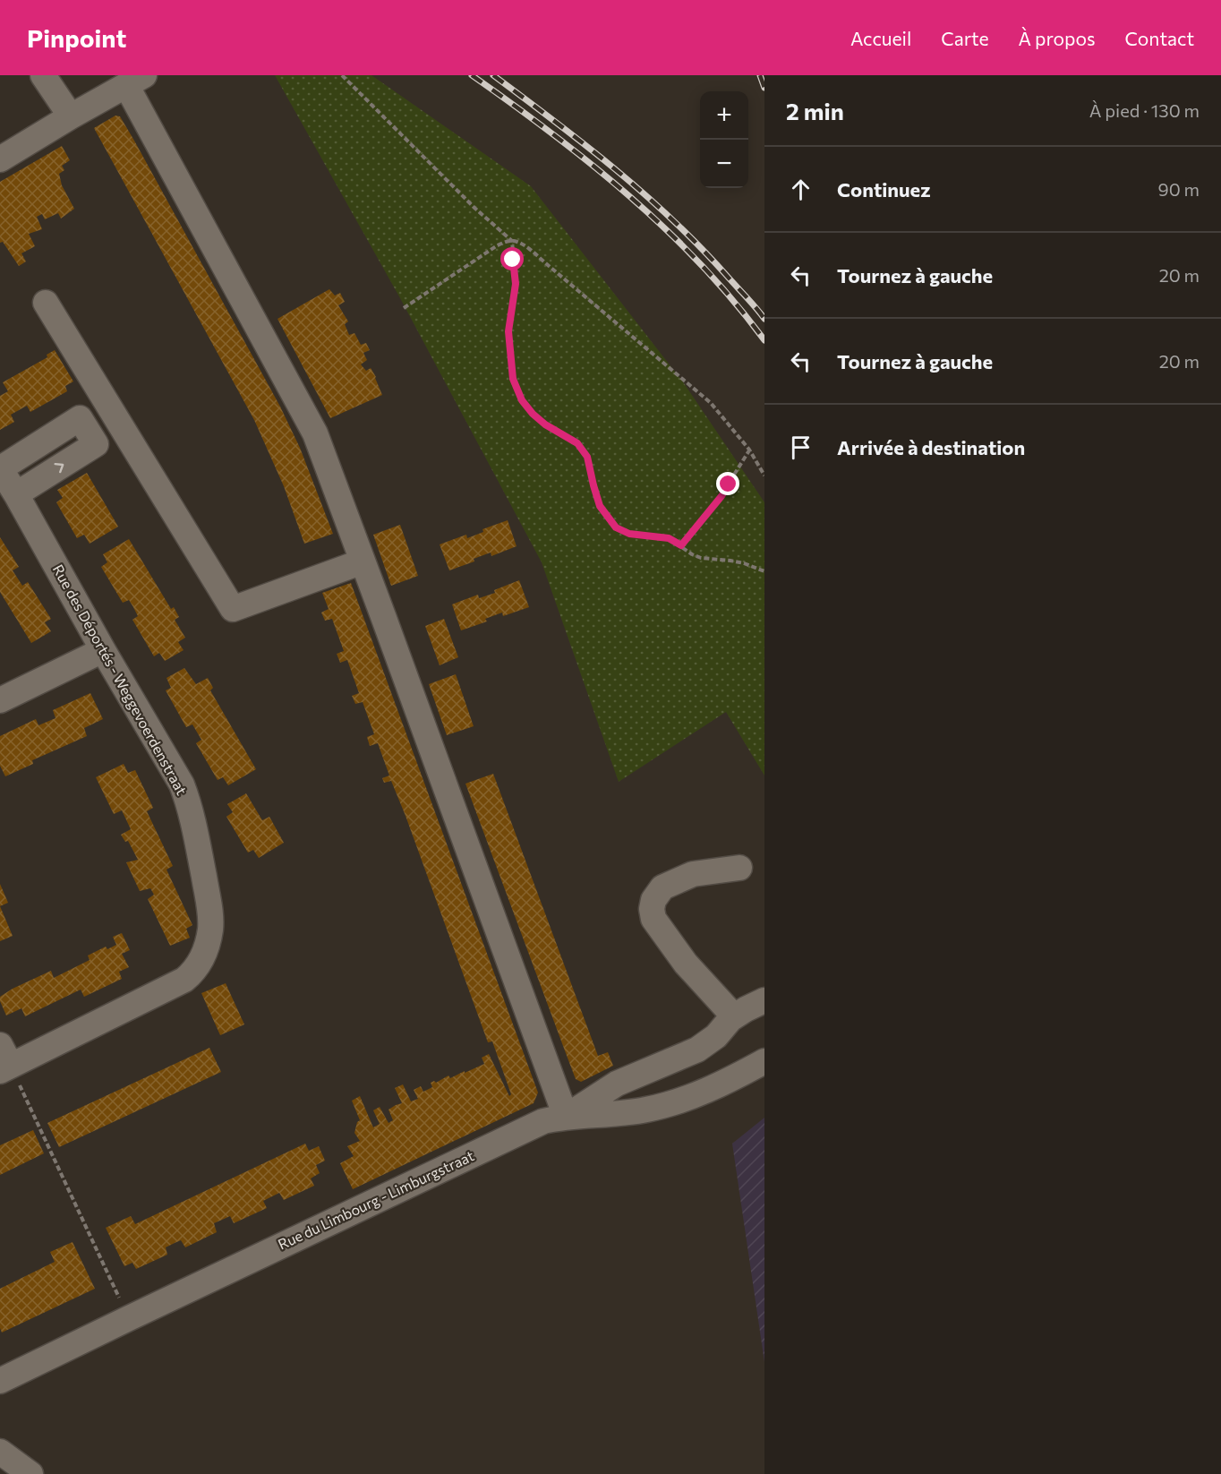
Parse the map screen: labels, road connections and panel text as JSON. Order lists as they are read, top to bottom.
{
  "streets": {
    "street": ["Rue des Déportés - Weggevoerdenstraat", "Rue du Limbourg - Limburgstraat"]
  },
  "page": {
    "header": "Pinpoint",
    "nav": [
      "Accueil",
      "Carte",
      "À propos",
      "Contact"
    ],
    "heading": ["2 min", "À pied · 130 m"],
    "map_buttons": ["+", "−"],
    "list": [
      ["Continuez", "90 m"],
      ["Tournez à gauche", "20 m"],
      ["Tournez à gauche", "20 m"],
      "Arrivée à destination"
    ]
  }
}
